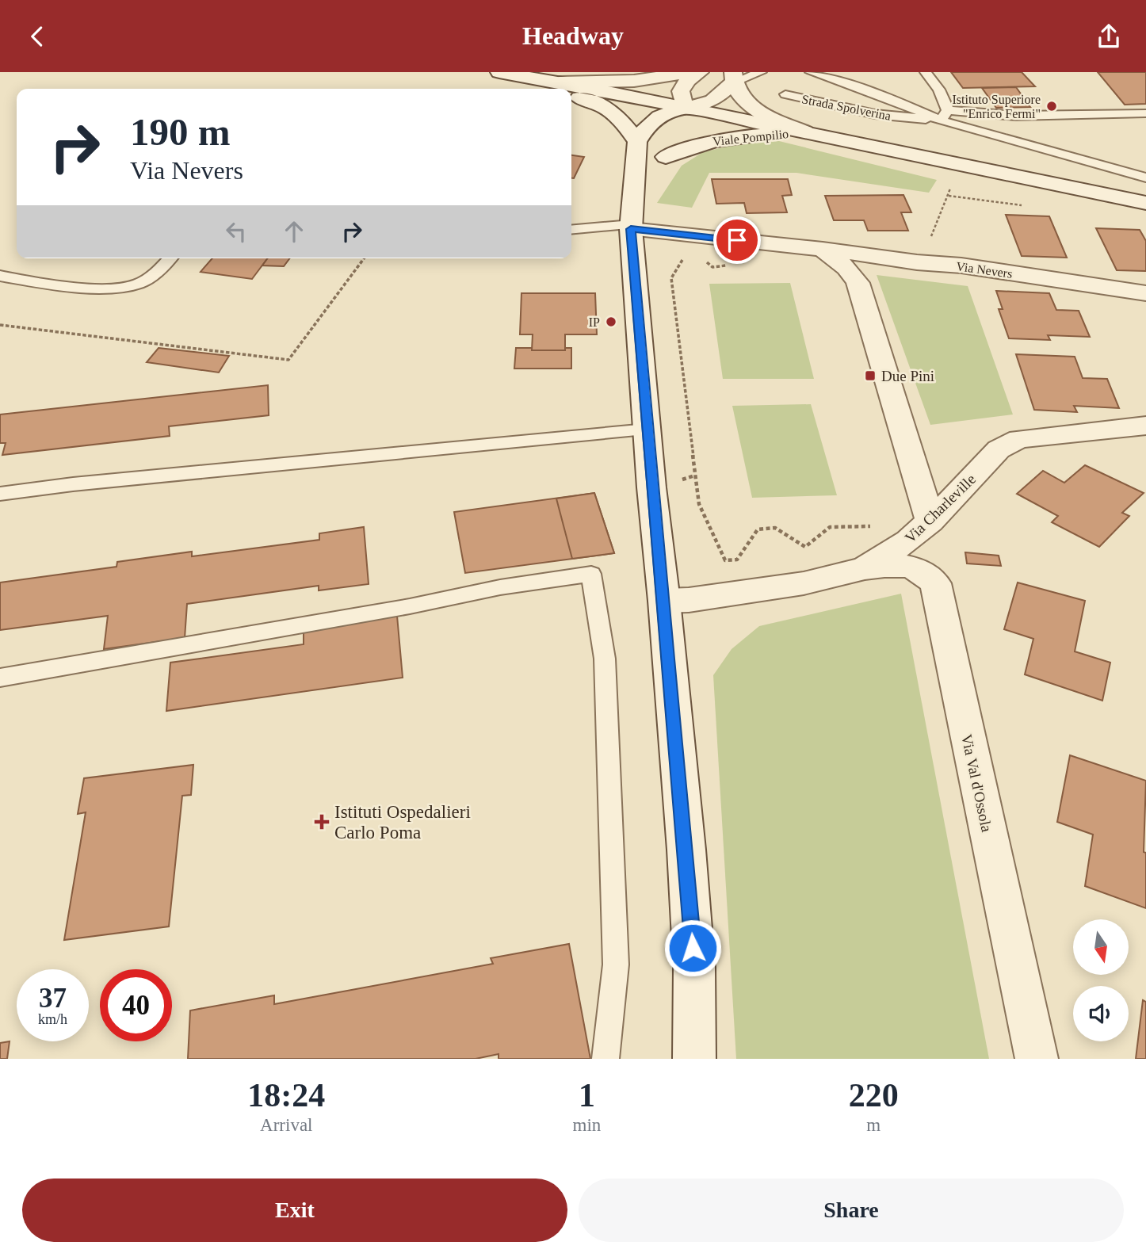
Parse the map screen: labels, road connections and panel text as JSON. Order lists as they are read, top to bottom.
{
  "streets": {
    "street": [
      "Strada Spolverina",
      "Viale Pompilio",
      "Via Nevers",
      "Via Charleville",
      "Via Val d'Ossola"
    ]
  },
  "crossings": [
    ["Strada Spolverina", "Viale Pompilio"],
    ["Via Charleville", "Via Val d'Ossola"]
  ],
  "places": {
    "other": ["Istituto Superiore \"Enrico Fermi\"", "IP"],
    "transit": ["Due Pini"],
    "health": ["Istituti Ospedalieri Carlo Poma"]
  },
  "north": "bottom",
  "page": {
    "header": "Headway",
    "turn": ["190 m", "Via Nevers"],
    "speed": "37 km/h",
    "limit": "40",
    "eta": [
      "18:24",
      "Arrival",
      "1",
      "min",
      "220",
      "m"
    ],
    "buttons": ["Exit", "Share"]
  }
}
